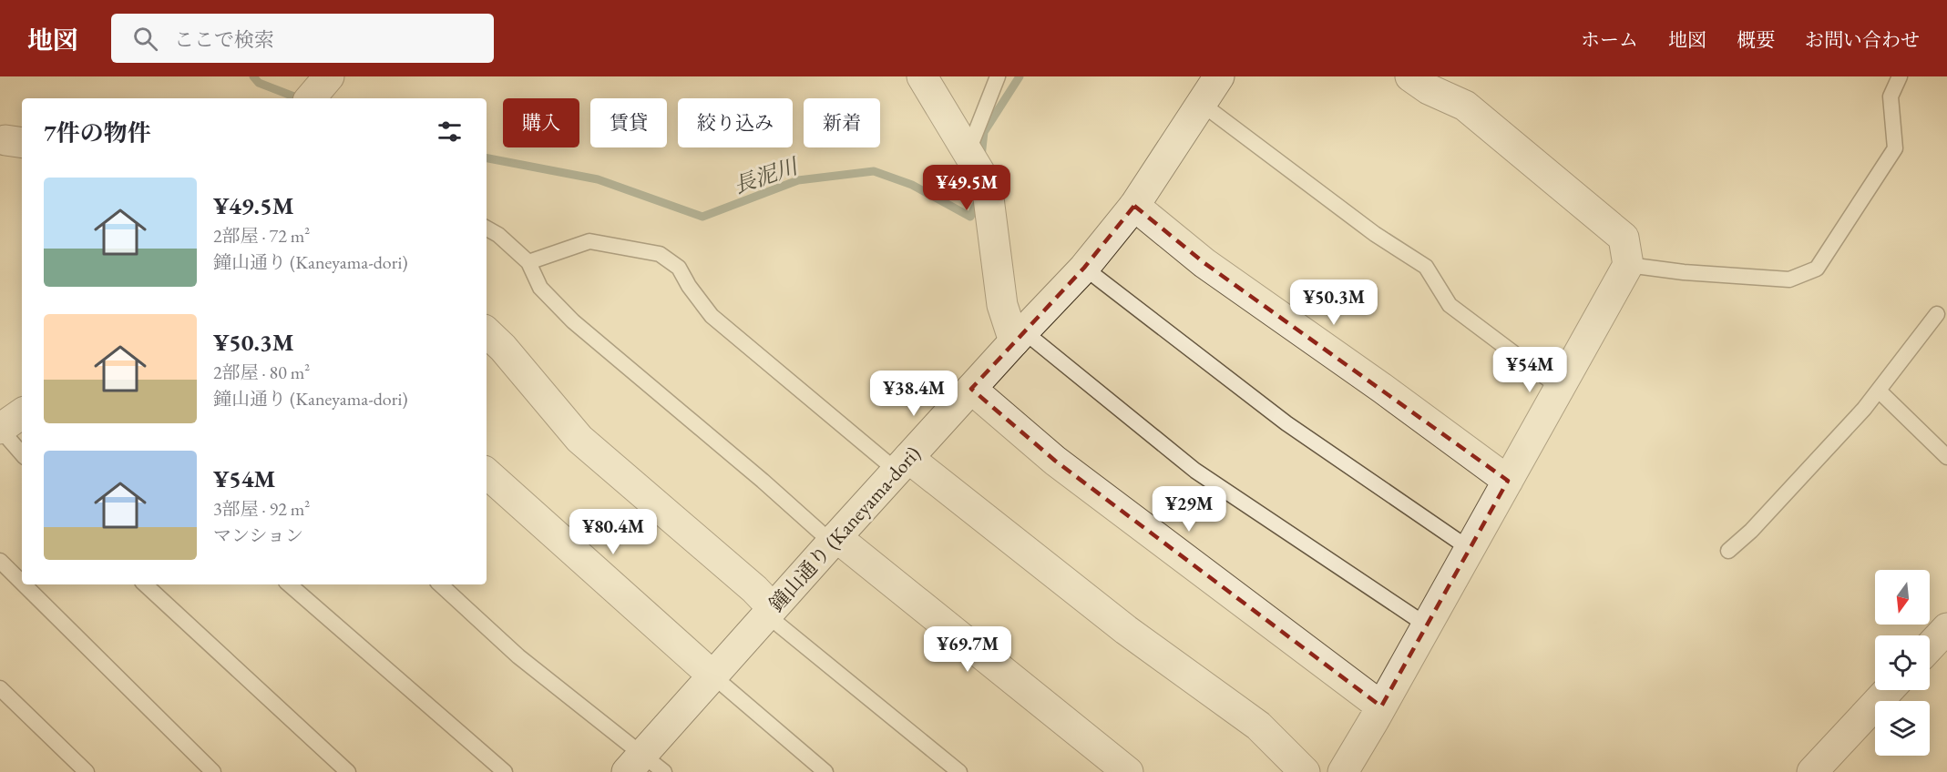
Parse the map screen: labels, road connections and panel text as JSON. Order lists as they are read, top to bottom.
{
  "streets": {
    "street": ["鐘山通り (Kaneyama-dori)"]
  },
  "water": ["長泥川"],
  "north": "bottom",
  "page": {
    "header": "地図",
    "search": "ここで検索",
    "nav": [
      "ホーム",
      "地図",
      "概要",
      "お問い合わせ"
    ],
    "chip": [
      "購入",
      "賃貸",
      "絞り込み",
      "新着"
    ],
    "heading": "7件の物件",
    "list": [
      {
        "name": "¥49.5M",
        "note": "2部屋 · 72 m² · 鐘山通り (Kaneyama-dori)"
      },
      {
        "name": "¥50.3M",
        "note": "2部屋 · 80 m² · 鐘山通り (Kaneyama-dori)"
      },
      {
        "name": "¥54M",
        "note": "3部屋 · 92 m² · マンション"
      }
    ],
    "price": [
      "¥49.5M",
      "¥50.3M",
      "¥54M",
      "¥38.4M",
      "¥29M",
      "¥80.4M",
      "¥69.7M"
    ]
  }
}
